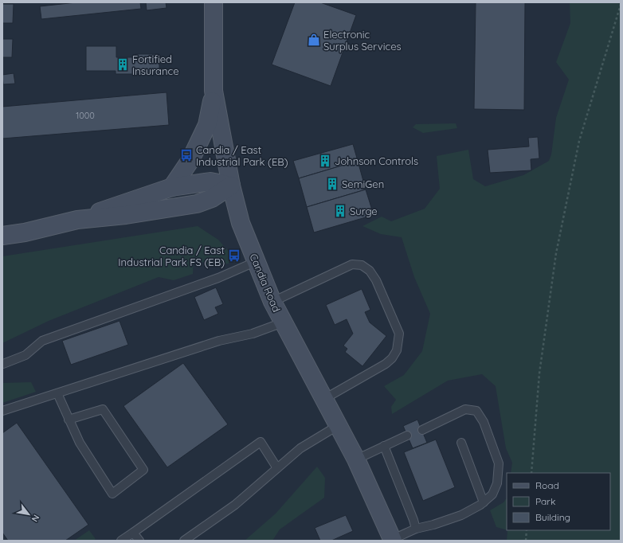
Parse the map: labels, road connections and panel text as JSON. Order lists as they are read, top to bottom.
{
  "streets": {
    "main road": ["Candia Road"]
  },
  "places": {
    "shop": ["Electronic Surplus Services"],
    "building": [
      "Fortified Insurance",
      "Johnson Controls",
      "SemiGen",
      "Surge"
    ],
    "bus stop": ["Candia / East Industrial Park (EB)", "Candia / East Industrial Park FS (EB)"]
  },
  "house_numbers": ["1000"],
  "legend": ["Road", "Park", "Building"],
  "north": "bottom right"
}
